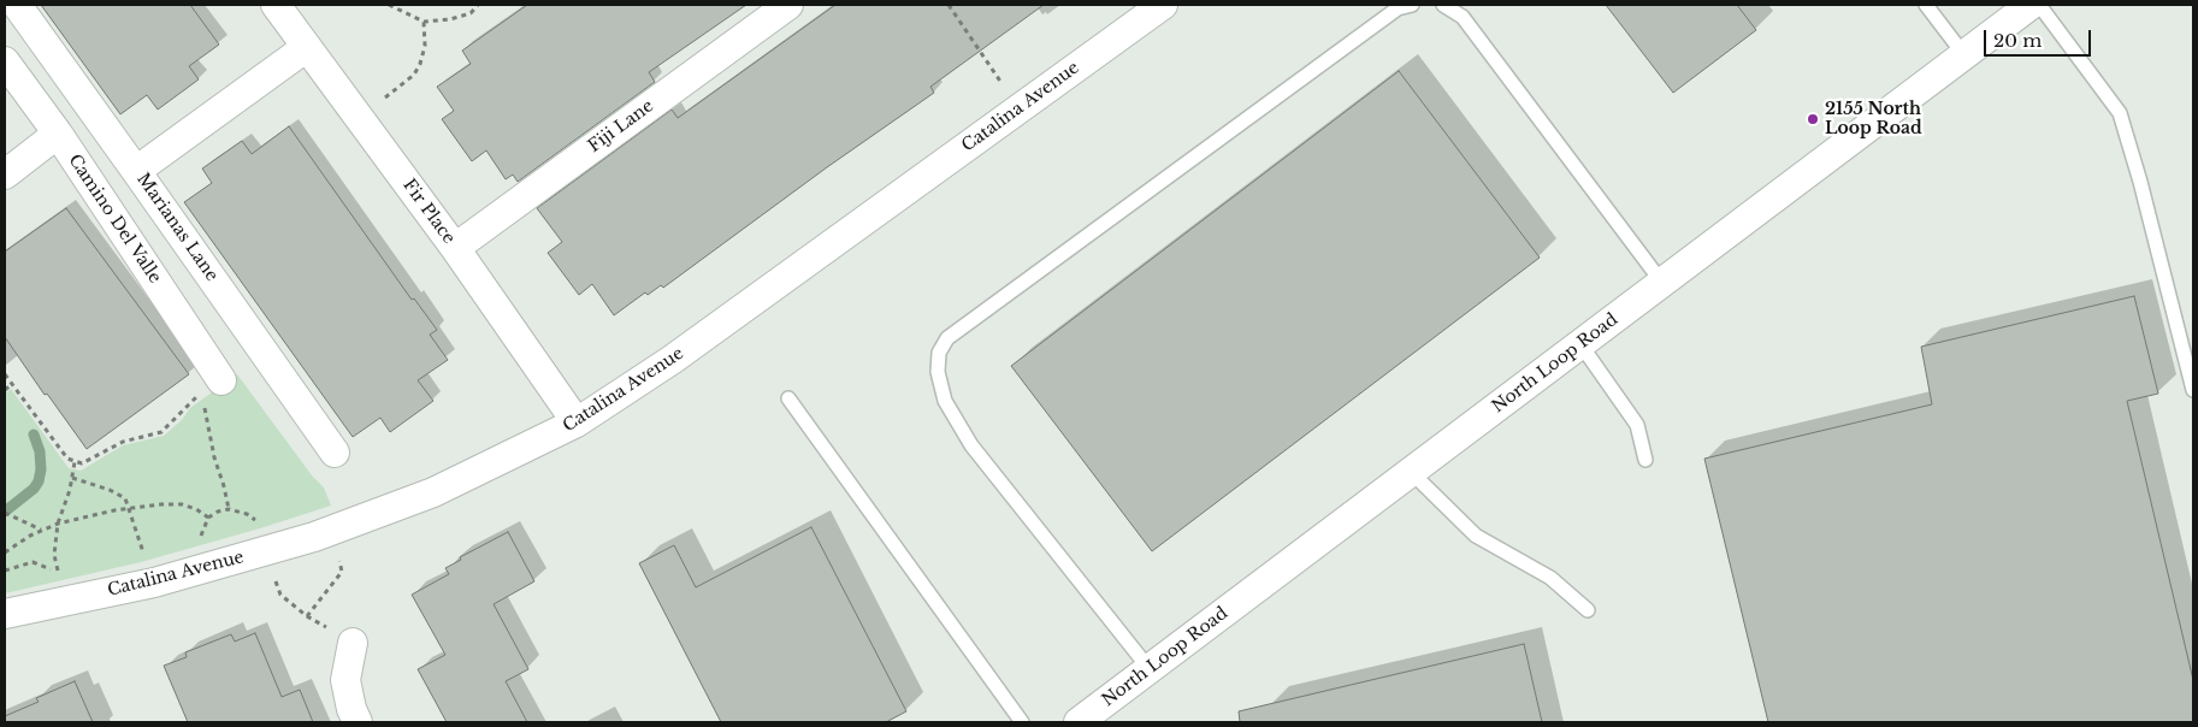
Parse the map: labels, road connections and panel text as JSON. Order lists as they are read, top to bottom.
{
  "streets": {
    "street": [
      "Catalina Avenue",
      "Fiji Lane",
      "Fir Place",
      "Camino Del Valle",
      "Marianas Lane",
      "North Loop Road"
    ]
  },
  "crossings": [
    ["Catalina Avenue", "Fir Place"],
    ["Fiji Lane", "Fir Place"]
  ],
  "places": ["2155 North Loop Road"],
  "scale_bar": "20 m"
}
